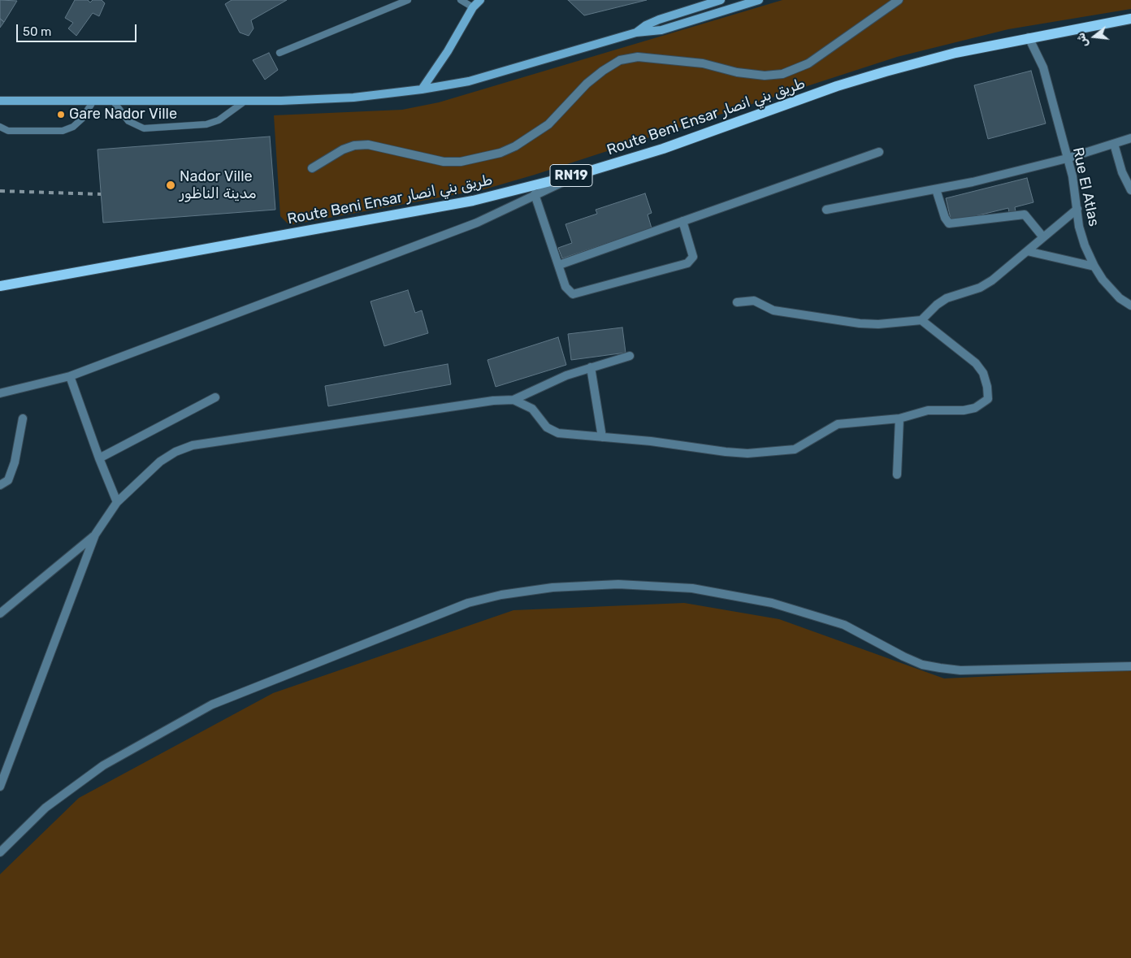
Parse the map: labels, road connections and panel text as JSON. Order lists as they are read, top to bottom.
{
  "streets": {
    "main road": ["Route Beni Ensar طريق بني انصار", "RN19"],
    "street": ["Rue El Atlas"]
  },
  "crossings": [
    ["Route Beni Ensar طريق بني انصار", "Rue El Atlas"]
  ],
  "places": ["Gare Nador Ville", "Nador Ville مدينة الناظور"],
  "scale_bar": "50 m",
  "north": "left"
}
